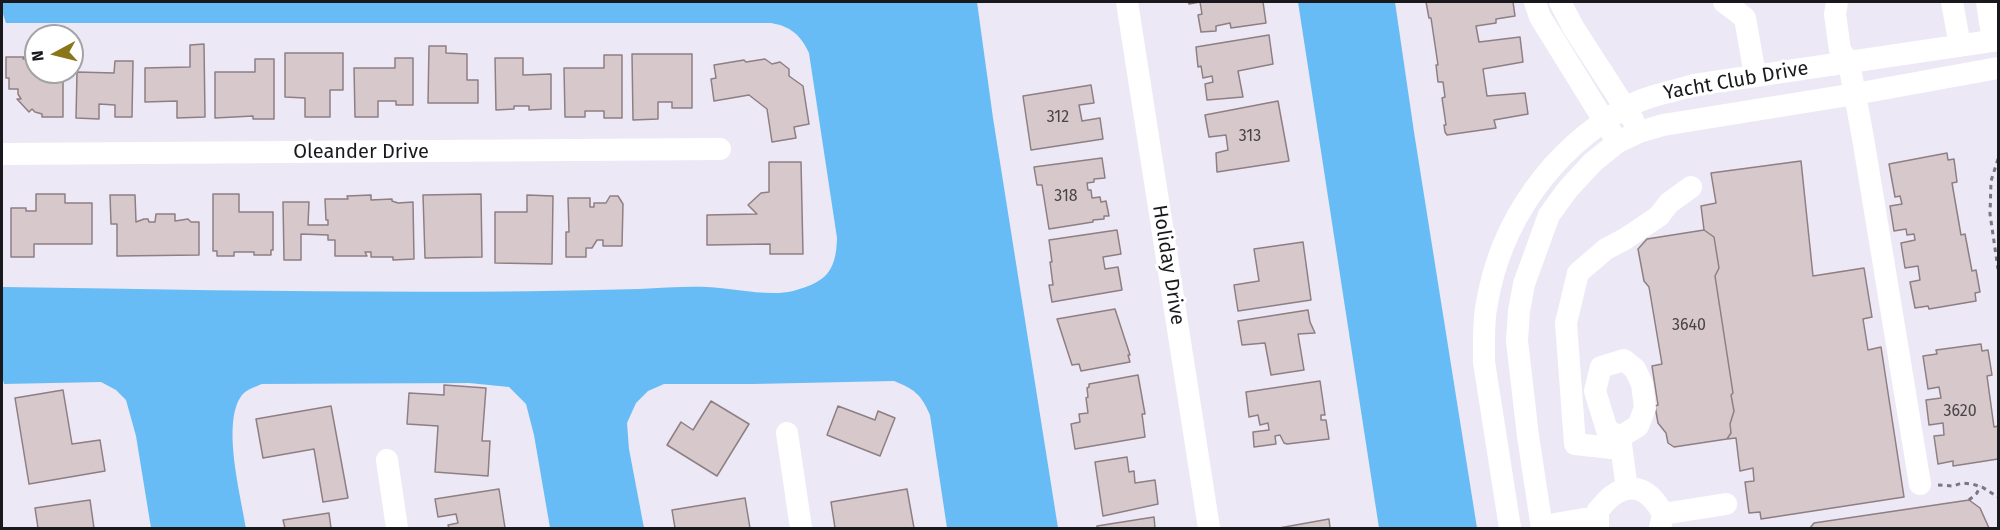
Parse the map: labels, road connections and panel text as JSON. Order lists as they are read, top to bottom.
{
  "streets": {
    "street": ["Yacht Club Drive", "Oleander Drive", "Holiday Drive"]
  },
  "house_numbers": [
    "312",
    "313",
    "318",
    "3640",
    "3620"
  ],
  "north": "left"
}
